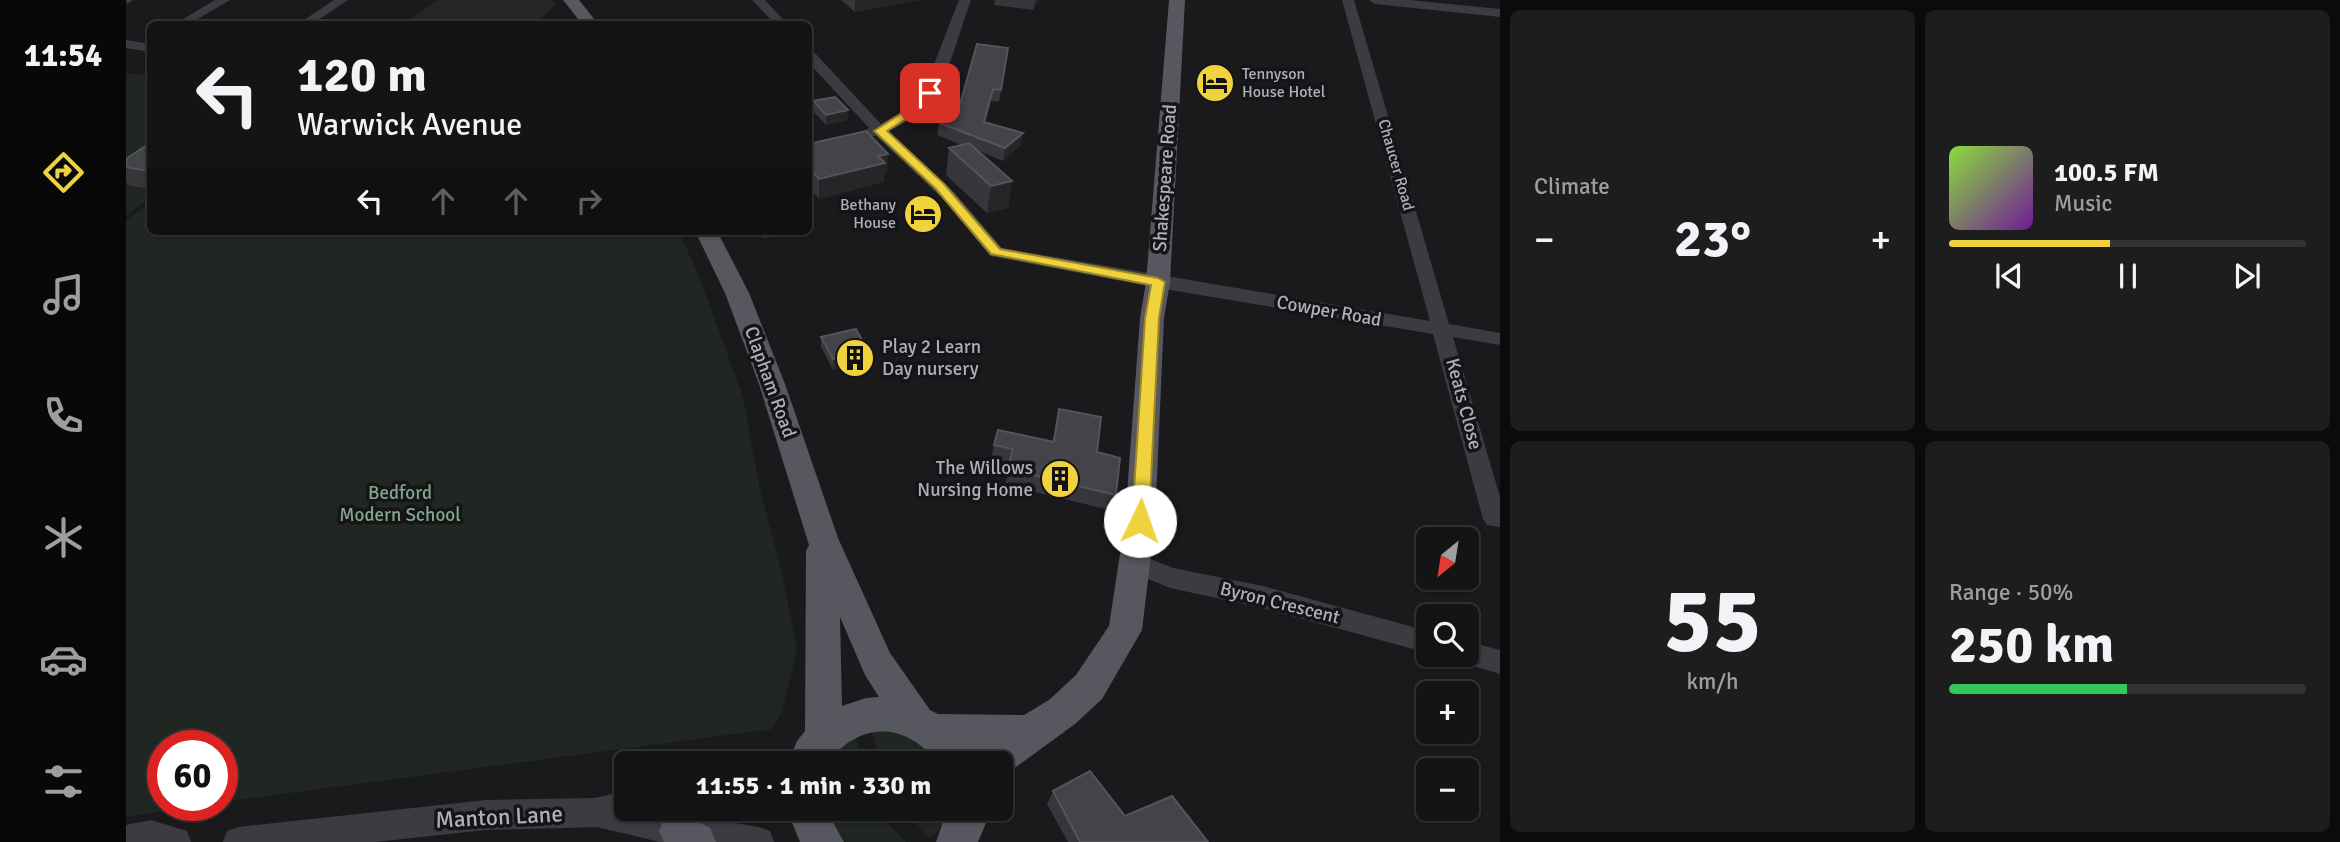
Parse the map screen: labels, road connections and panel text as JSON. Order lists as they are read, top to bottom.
{
  "streets": {
    "main road": ["Shakespeare Road", "Clapham Road"],
    "street": [
      "Chaucer Road",
      "Cowper Road",
      "Keats Close",
      "Byron Crescent",
      "Manton Lane"
    ]
  },
  "crossings": [
    ["Chaucer Road", "Cowper Road"],
    ["Chaucer Road", "Keats Close"],
    ["Shakespeare Road", "Cowper Road"],
    ["Shakespeare Road", "Byron Crescent"],
    ["Cowper Road", "Keats Close"]
  ],
  "parks": ["Bedford Modern School"],
  "places": {
    "hotel": ["Tennyson House Hotel", "Bethany House"],
    "building": ["Play 2 Learn Day nursery", "The Willows Nursing Home"]
  },
  "north": "bottom left",
  "page": {
    "tabs": "11:54",
    "tile": [
      "Climate",
      ["55", "km/h"],
      ["Range · 50%", "250 km"]
    ],
    "turn": ["120 m", "Warwick Avenue"],
    "song": ["100.5 FM", "Music"],
    "heat": ["−", "23°", "+"],
    "map_buttons": ["+", "−"],
    "limit": "60",
    "trip": "11:55 · 1 min · 330 m"
  }
}
